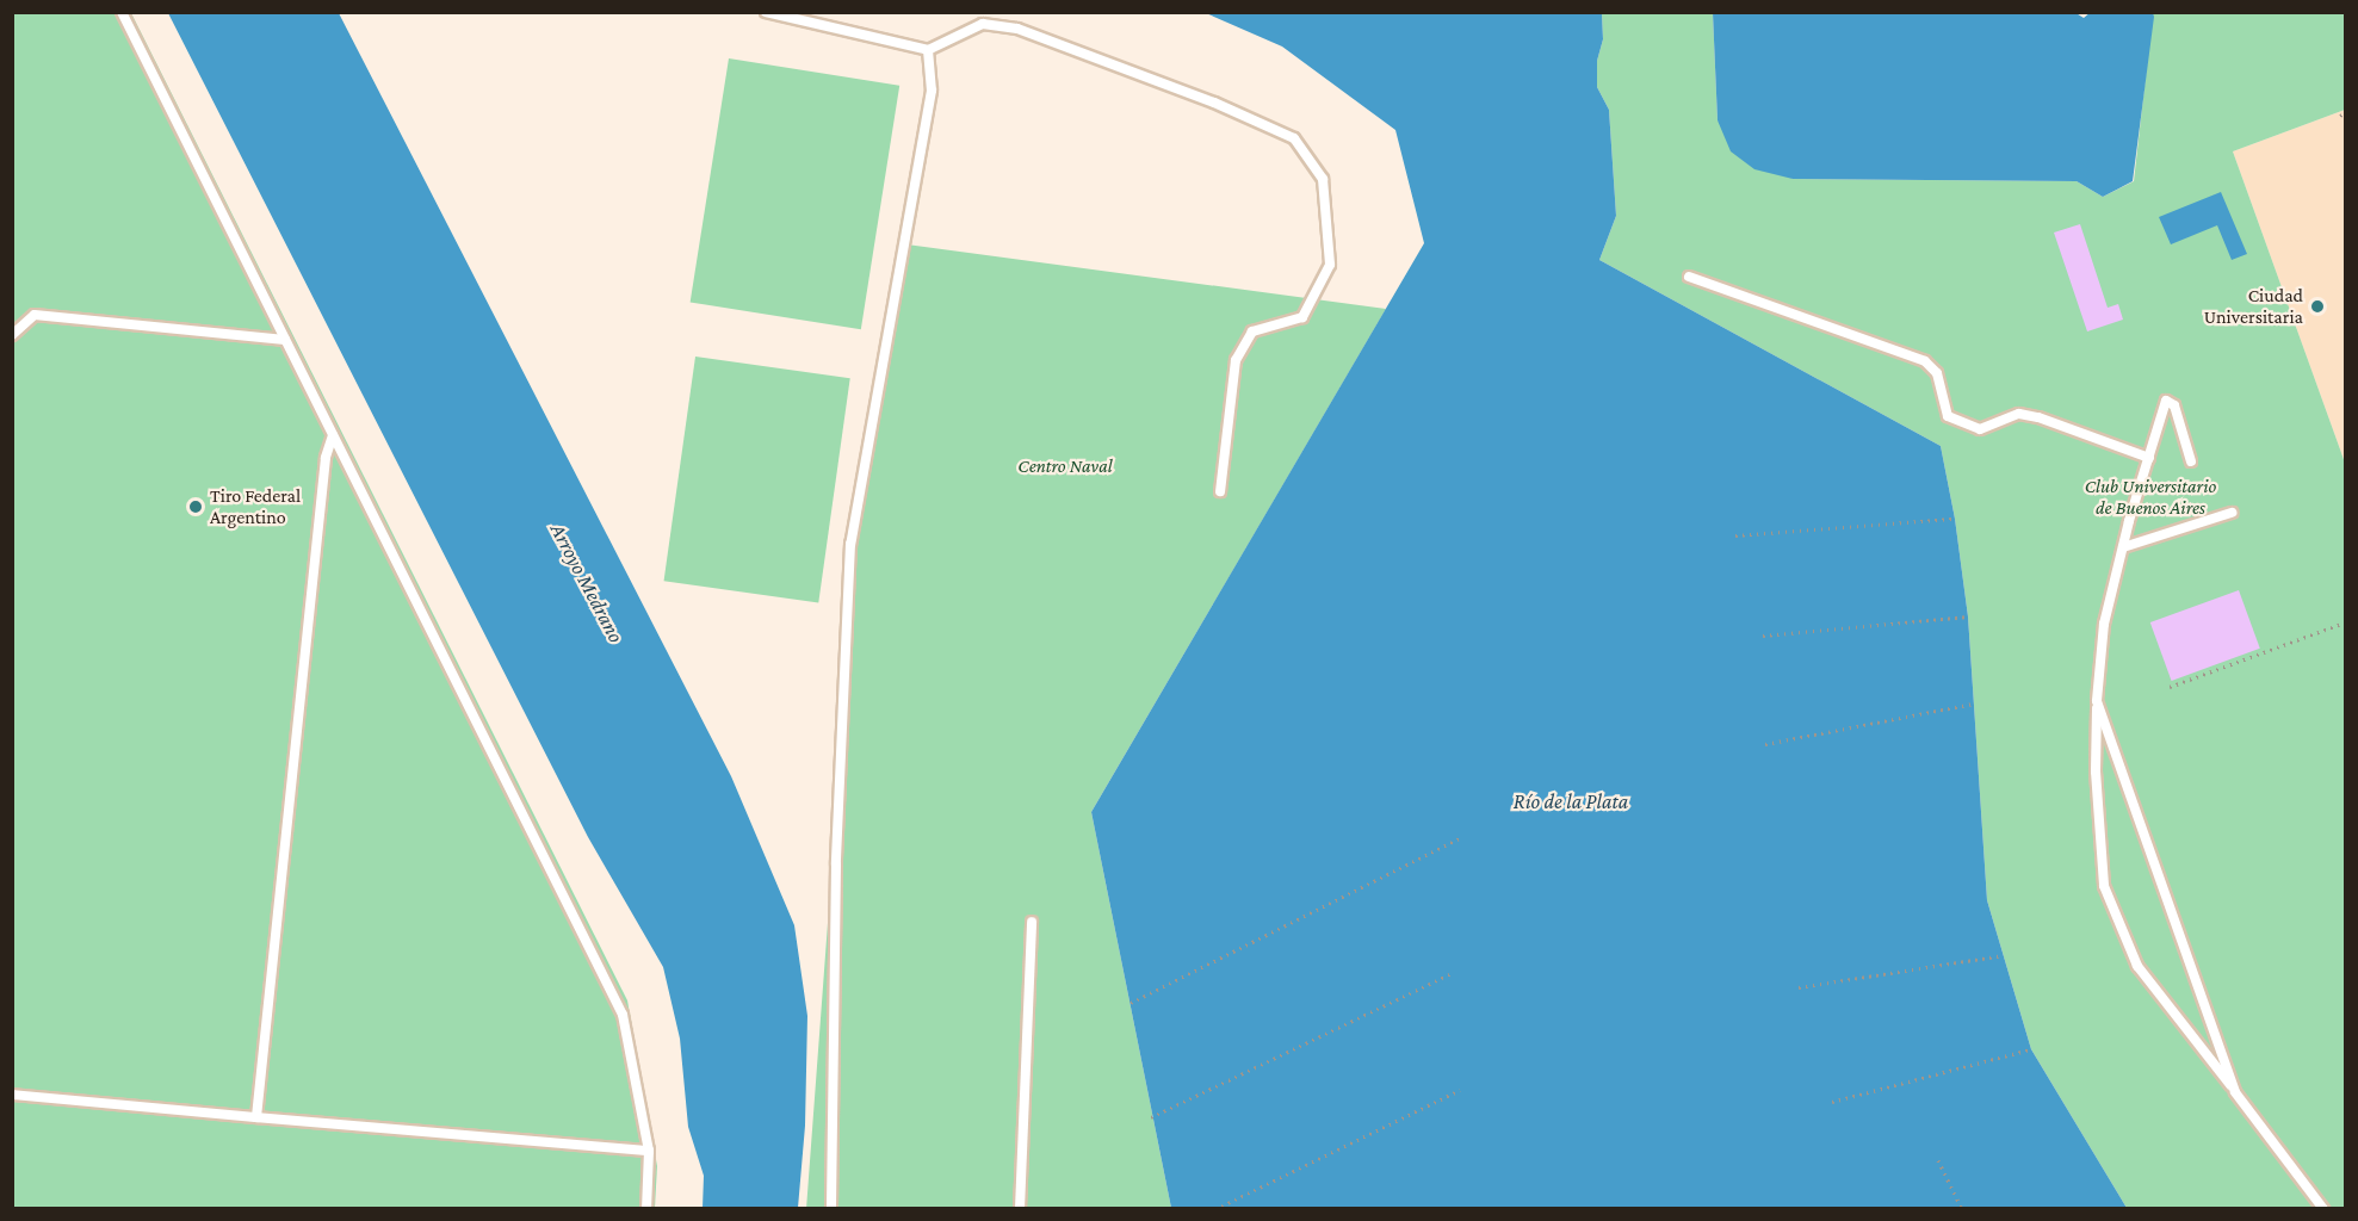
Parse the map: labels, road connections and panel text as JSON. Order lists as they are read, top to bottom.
{
  "water": ["Arroyo Medrano", "Río de la Plata"],
  "parks": ["Centro Naval", "Club Universitario de Buenos Aires"],
  "places": ["Ciudad Universitaria", "Tiro Federal Argentino"]
}
